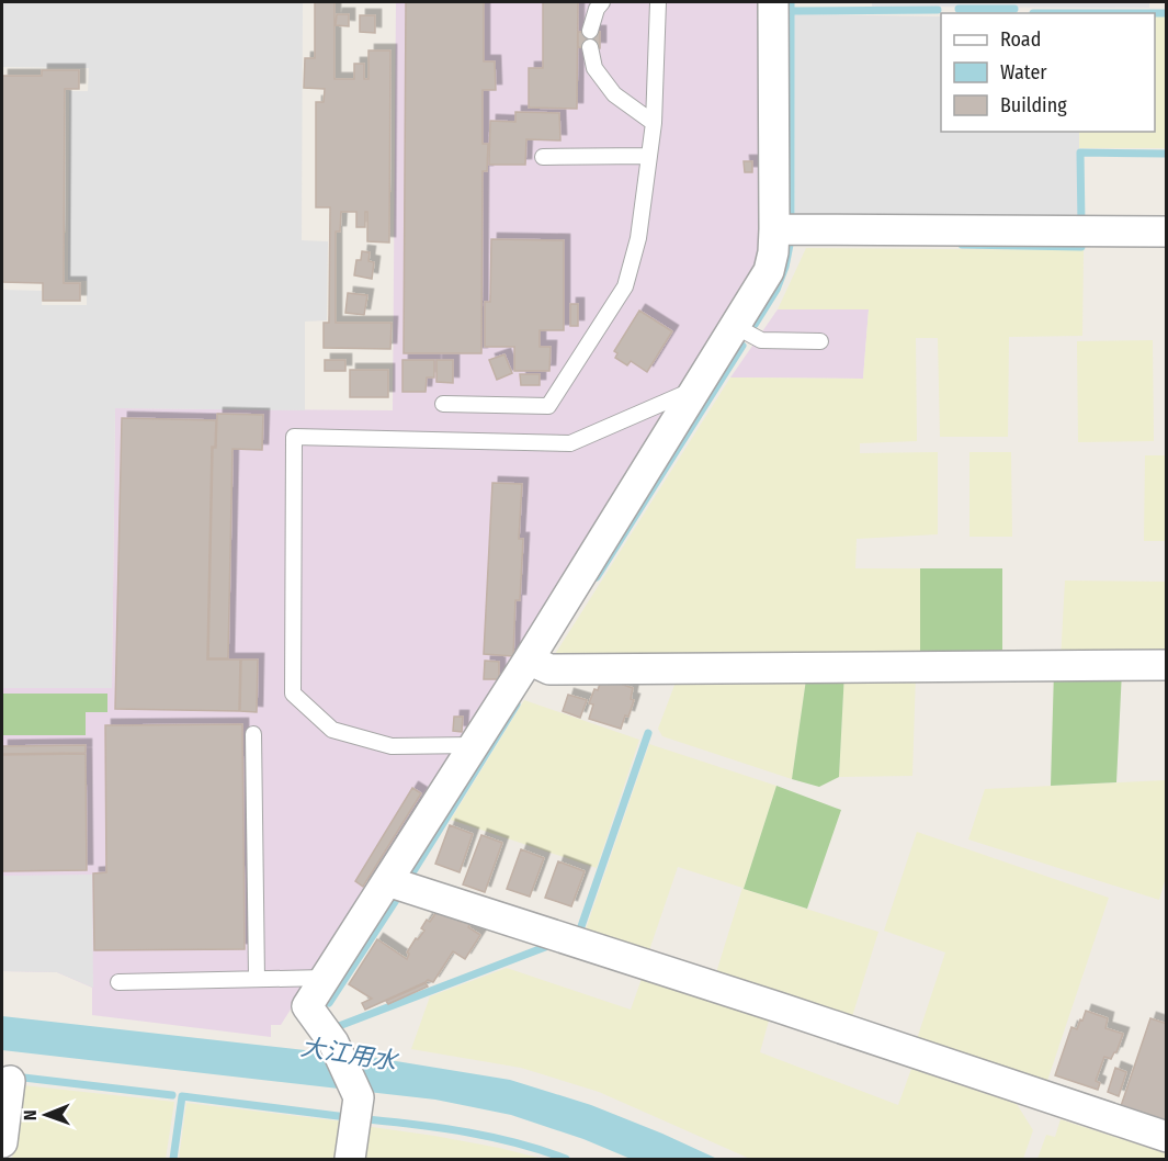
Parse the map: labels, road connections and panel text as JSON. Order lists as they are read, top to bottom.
{
  "water": ["大江用水"],
  "legend": ["Road", "Water", "Building"],
  "north": "left"
}
